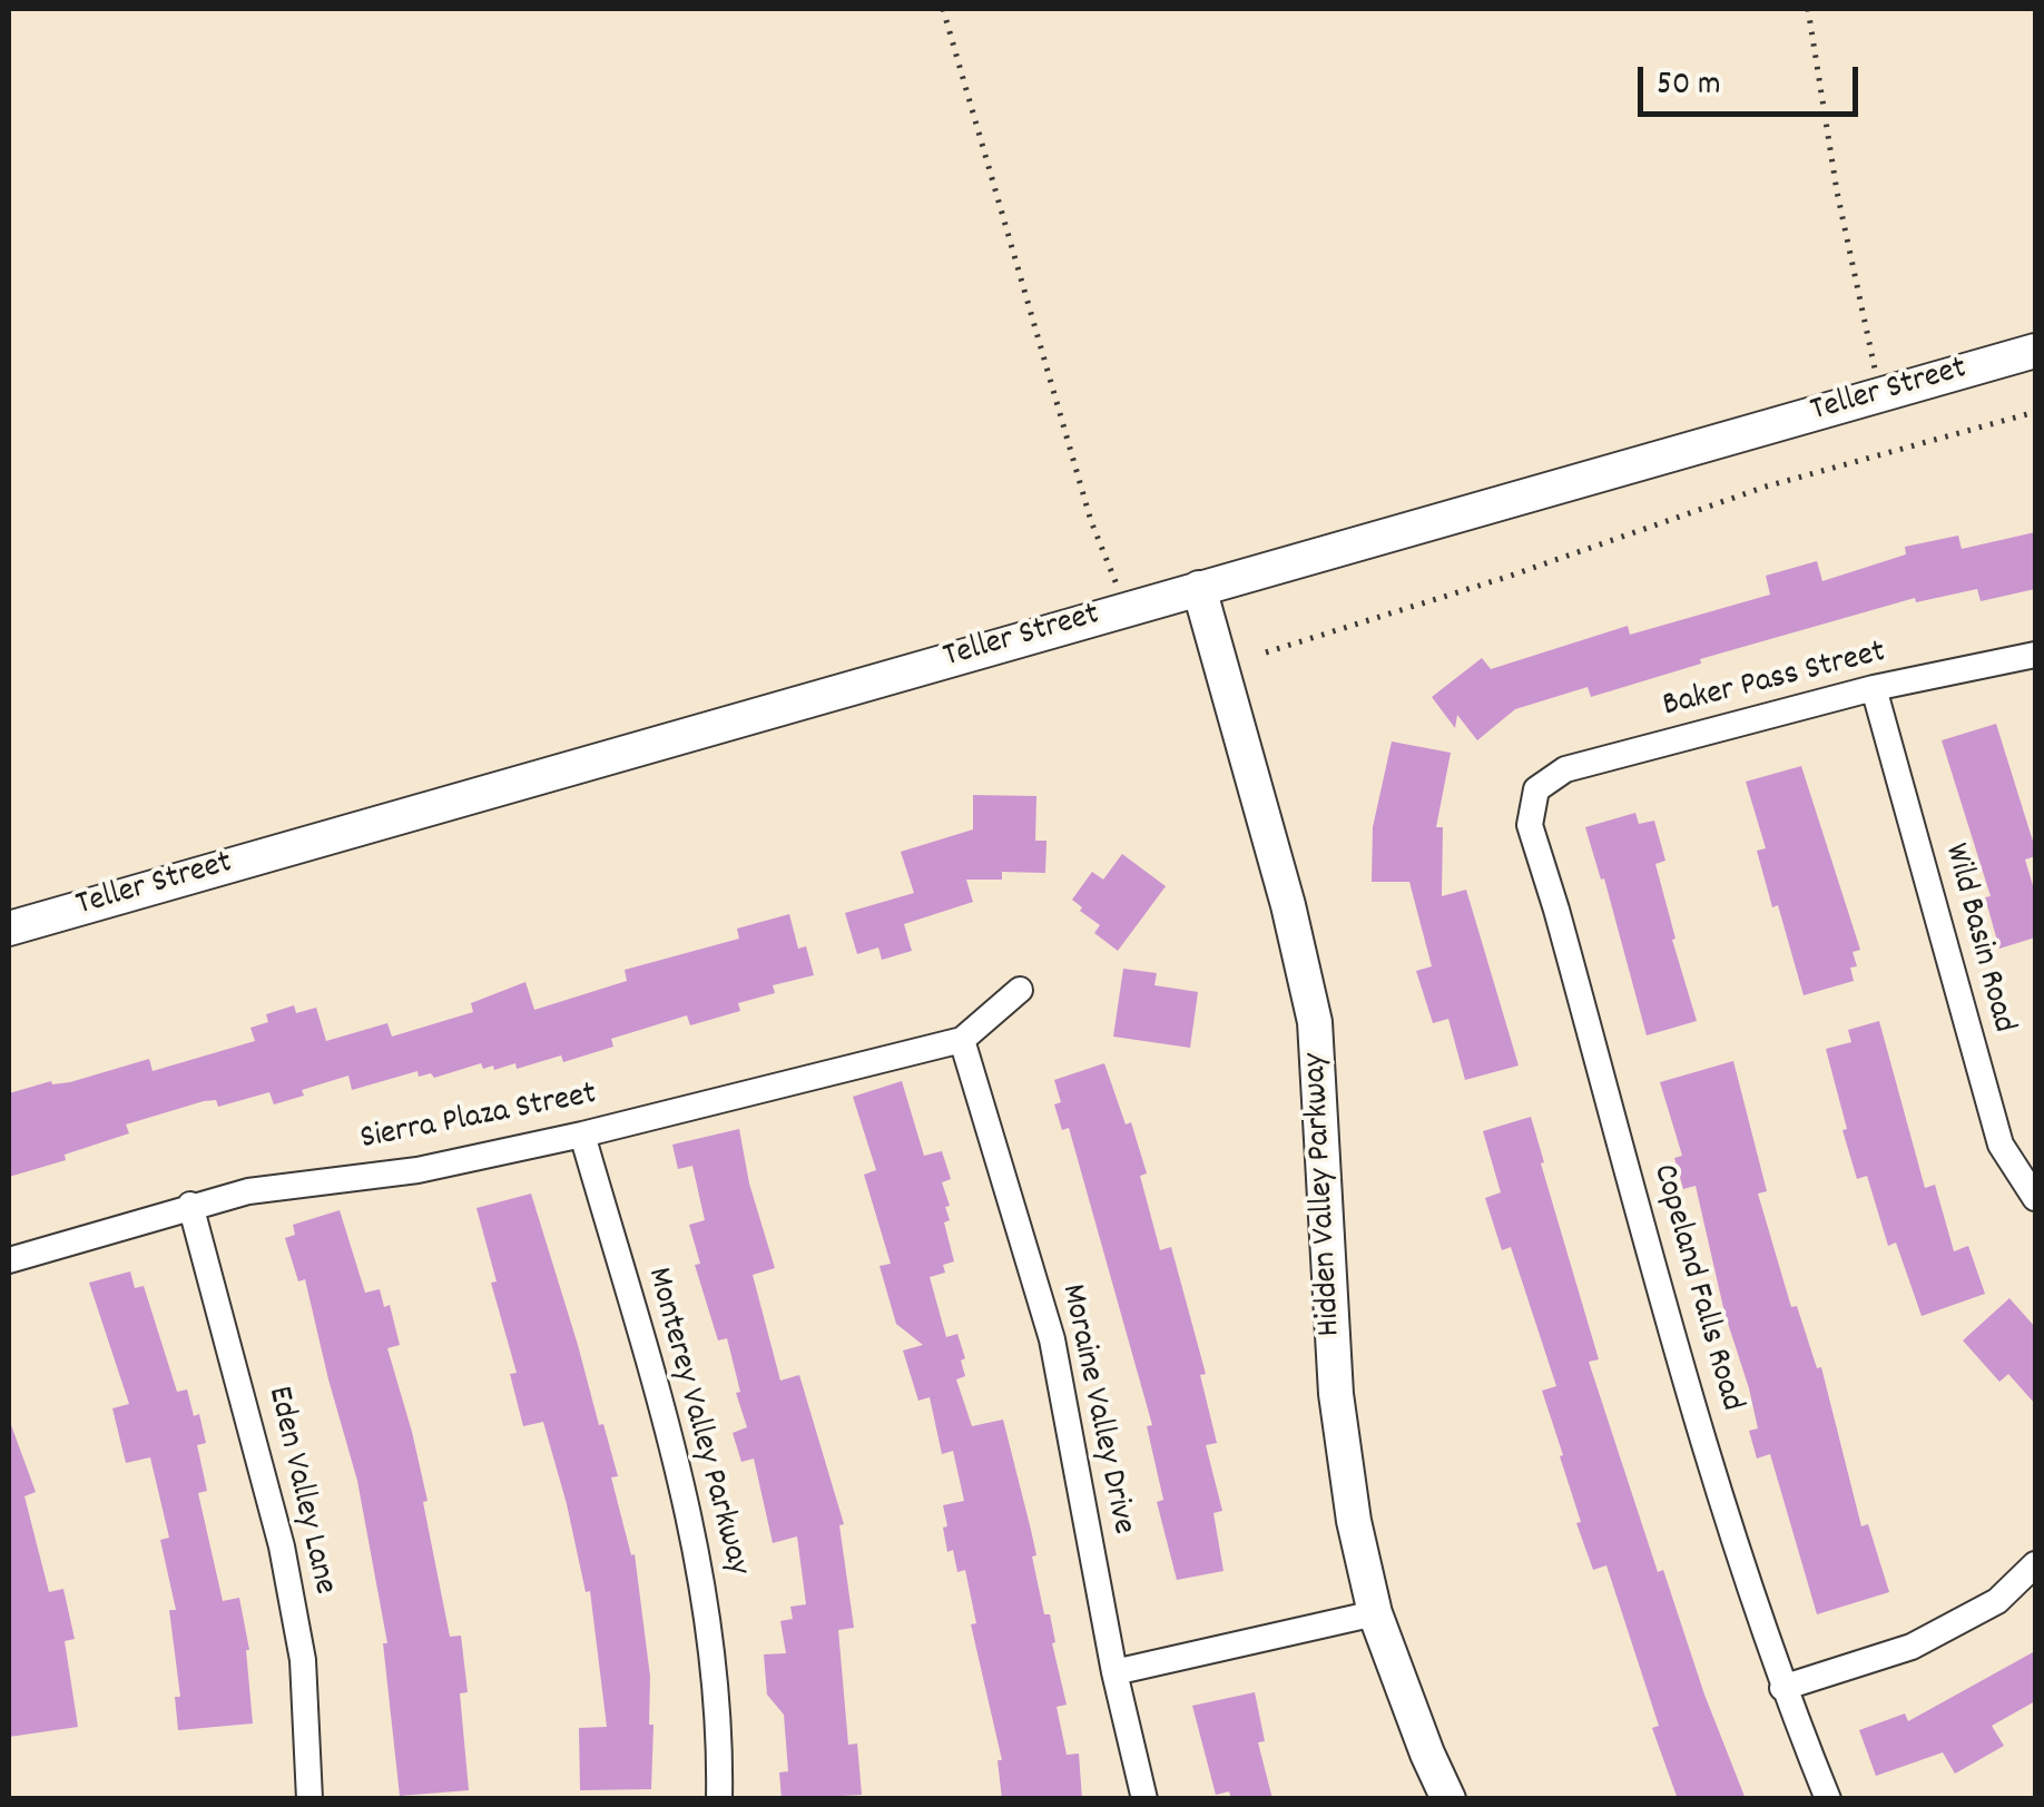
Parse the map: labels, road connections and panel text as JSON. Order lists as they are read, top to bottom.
{
  "streets": {
    "street": [
      "Teller Street",
      "Baker Pass Street",
      "Wild Basin Road",
      "Sierra Plaza Street",
      "Hidden Valley Parkway",
      "Copeland Falls Road",
      "Moraine Valley Drive",
      "Monterey Valley Parkway",
      "Eden Valley Lane"
    ]
  },
  "crossings": [
    ["Teller Street", "Hidden Valley Parkway"],
    ["Baker Pass Street", "Wild Basin Road"],
    ["Baker Pass Street", "Copeland Falls Road"],
    ["Sierra Plaza Street", "Moraine Valley Drive"],
    ["Sierra Plaza Street", "Monterey Valley Parkway"],
    ["Sierra Plaza Street", "Eden Valley Lane"]
  ],
  "scale_bar": "50 m"
}
